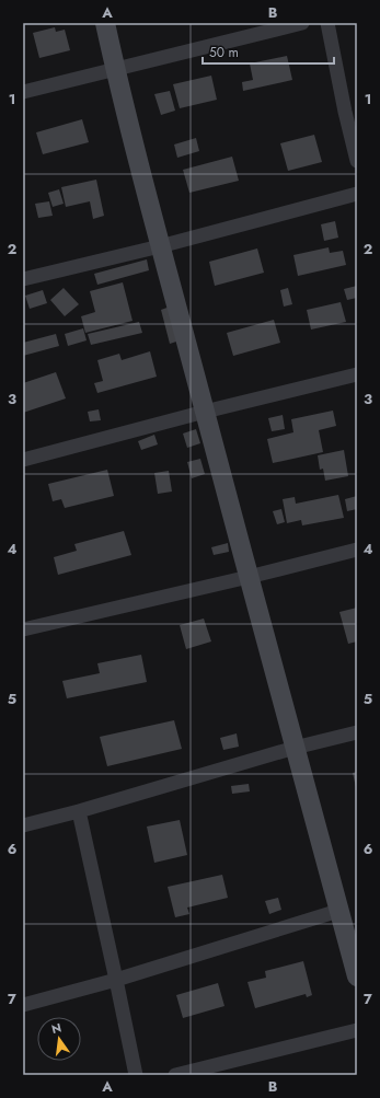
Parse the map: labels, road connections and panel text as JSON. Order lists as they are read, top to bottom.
{
  "scale_bar": "50 m",
  "north": "top",
  "grid": {
    "columns": ["A", "B"],
    "rows": [
      "1",
      "2",
      "3",
      "4",
      "5",
      "6",
      "7"
    ]
  }
}
